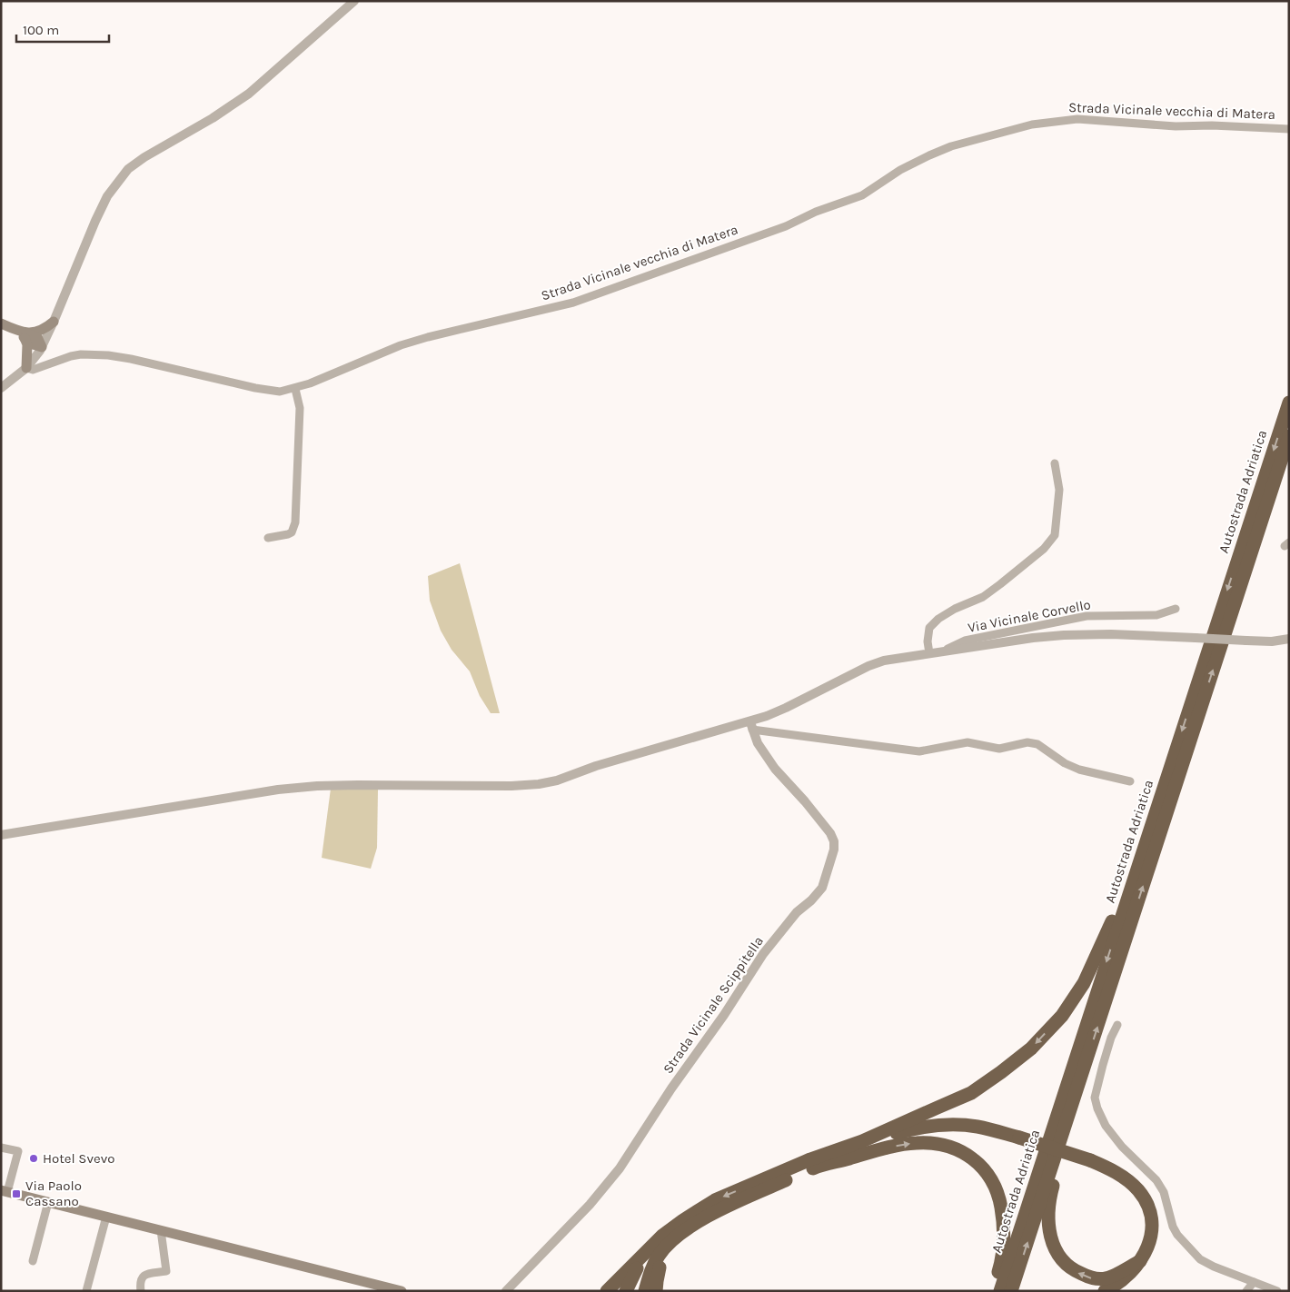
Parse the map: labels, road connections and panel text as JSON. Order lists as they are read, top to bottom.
{
  "streets": {
    "highway": ["Autostrada Adriatica"],
    "street": ["Strada Vicinale vecchia di Matera", "Via Vicinale Corvello", "Strada Vicinale Scippitella"]
  },
  "places": {
    "other": ["Hotel Svevo"],
    "transit": ["Via Paolo Cassano"]
  },
  "scale_bar": "100 m"
}
